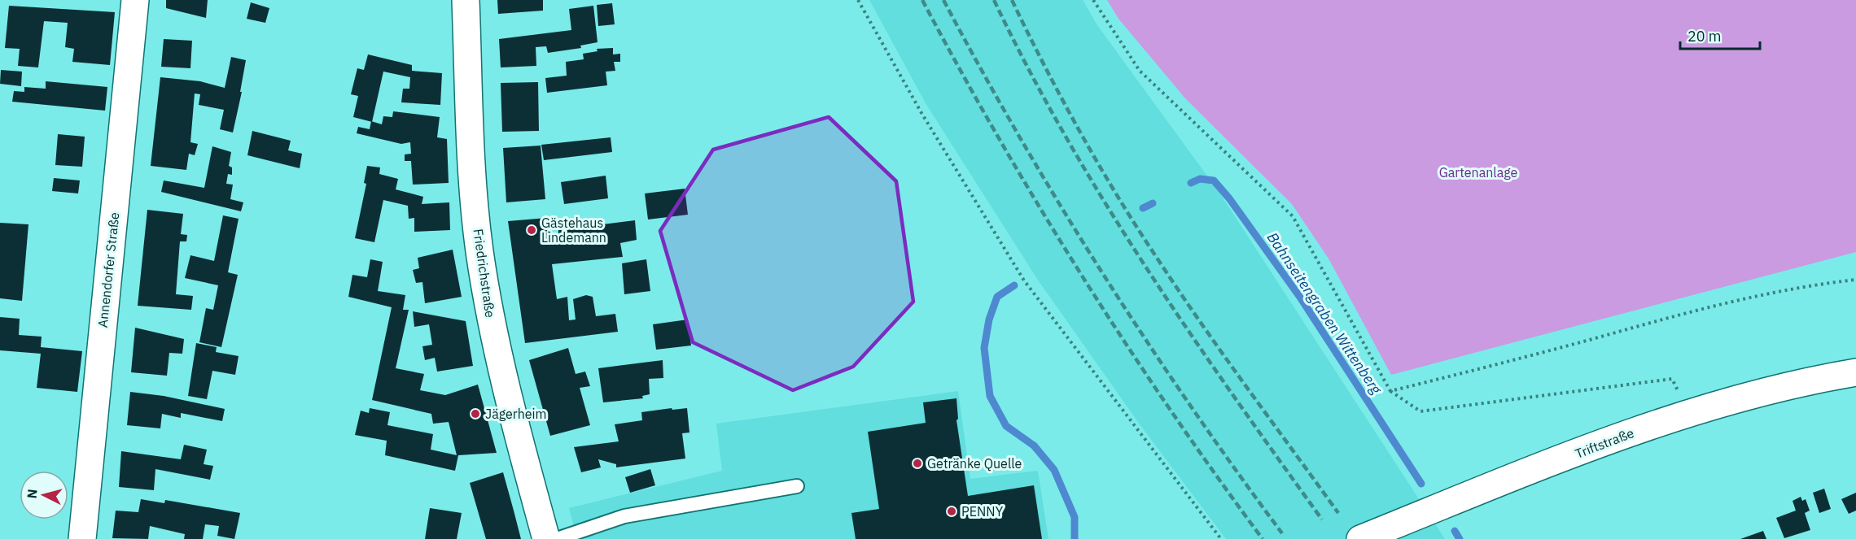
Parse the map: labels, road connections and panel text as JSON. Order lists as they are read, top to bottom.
{
  "streets": {
    "street": ["Annendorfer Straße", "Friedrichstraße", "Triftstraße"]
  },
  "water": ["Bahnseitengraben Wittenberg"],
  "parks": ["Gartenanlage"],
  "places": [
    "Gästehaus Lindemann",
    "Jägerheim",
    "Getränke Quelle",
    "PENNY"
  ],
  "scale_bar": "20 m",
  "north": "left"
}
